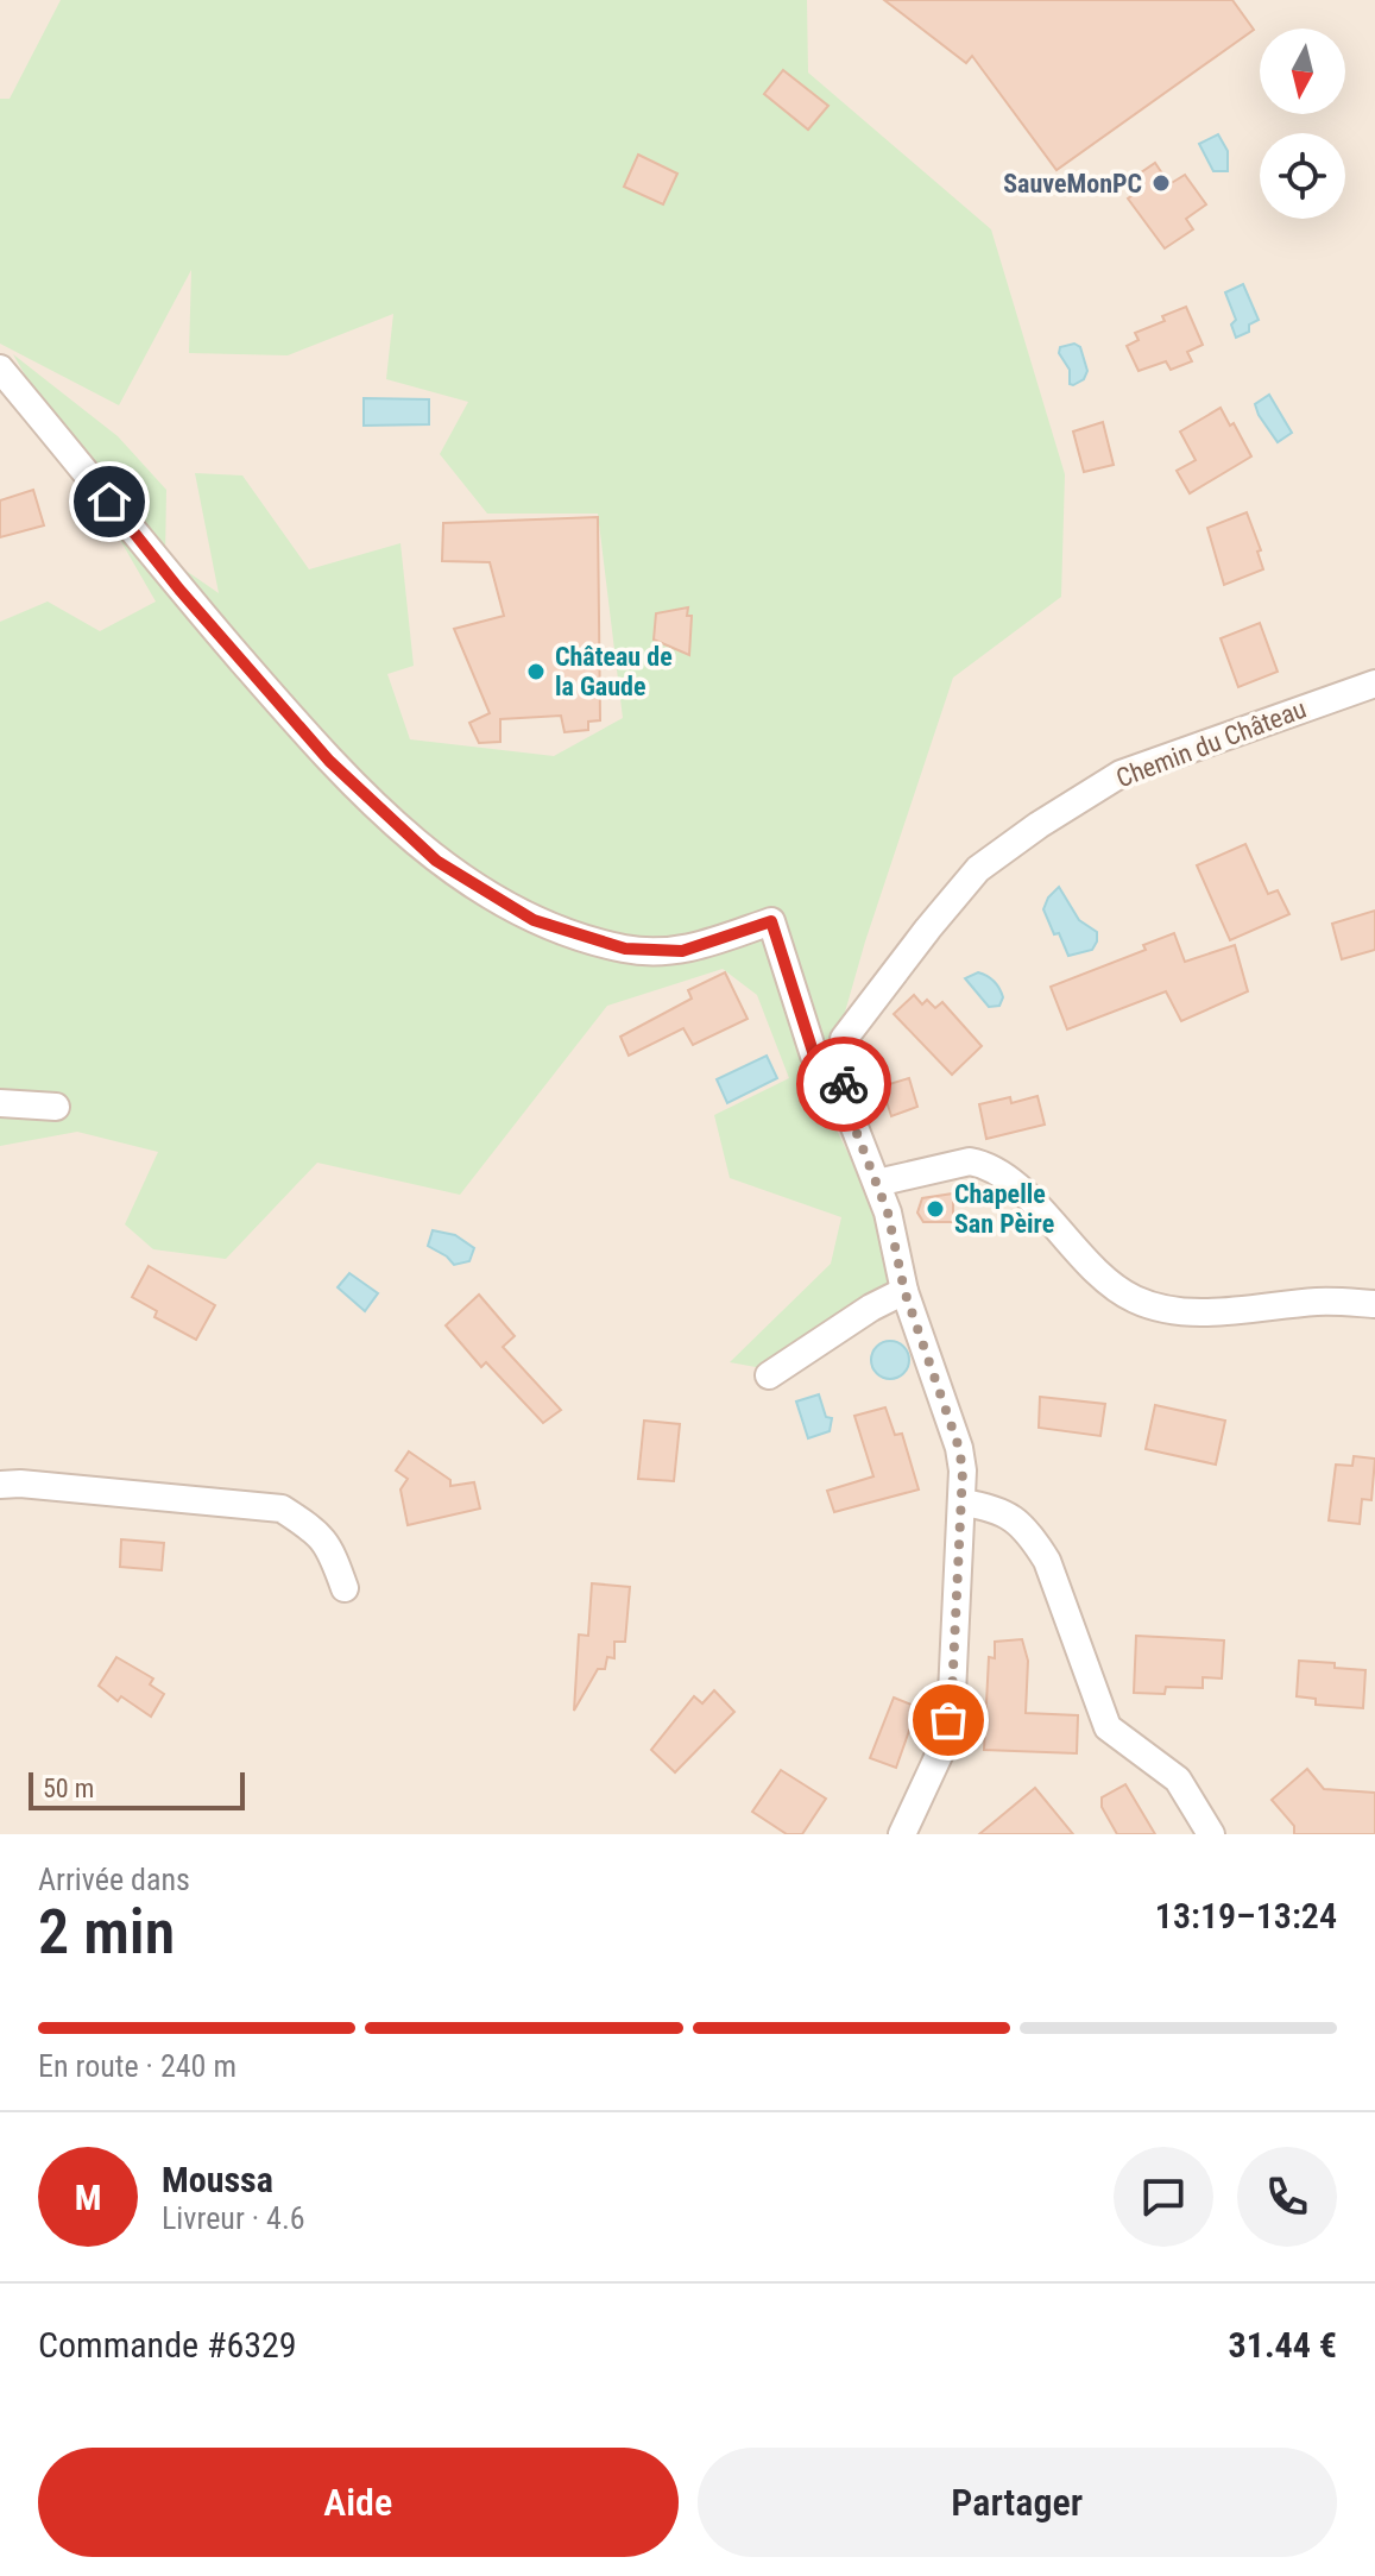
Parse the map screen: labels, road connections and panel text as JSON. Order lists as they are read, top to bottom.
{
  "streets": {
    "street": ["Chemin du Château"]
  },
  "places": ["SauveMonPC", "Château de la Gaude", "Chapelle San Pèire"],
  "scale_bar": "50 m",
  "north": "bottom",
  "page": {
    "scale": "50 m",
    "heading": ["2 min", "Arrivée dans", "13:19–13:24"],
    "panel": [
      "Moussa",
      "Livreur · 4.6",
      "Commande #6329",
      "31.44 €"
    ],
    "bar": "En route · 240 m",
    "round": "M",
    "buttons": ["Aide", "Partager"]
  }
}
